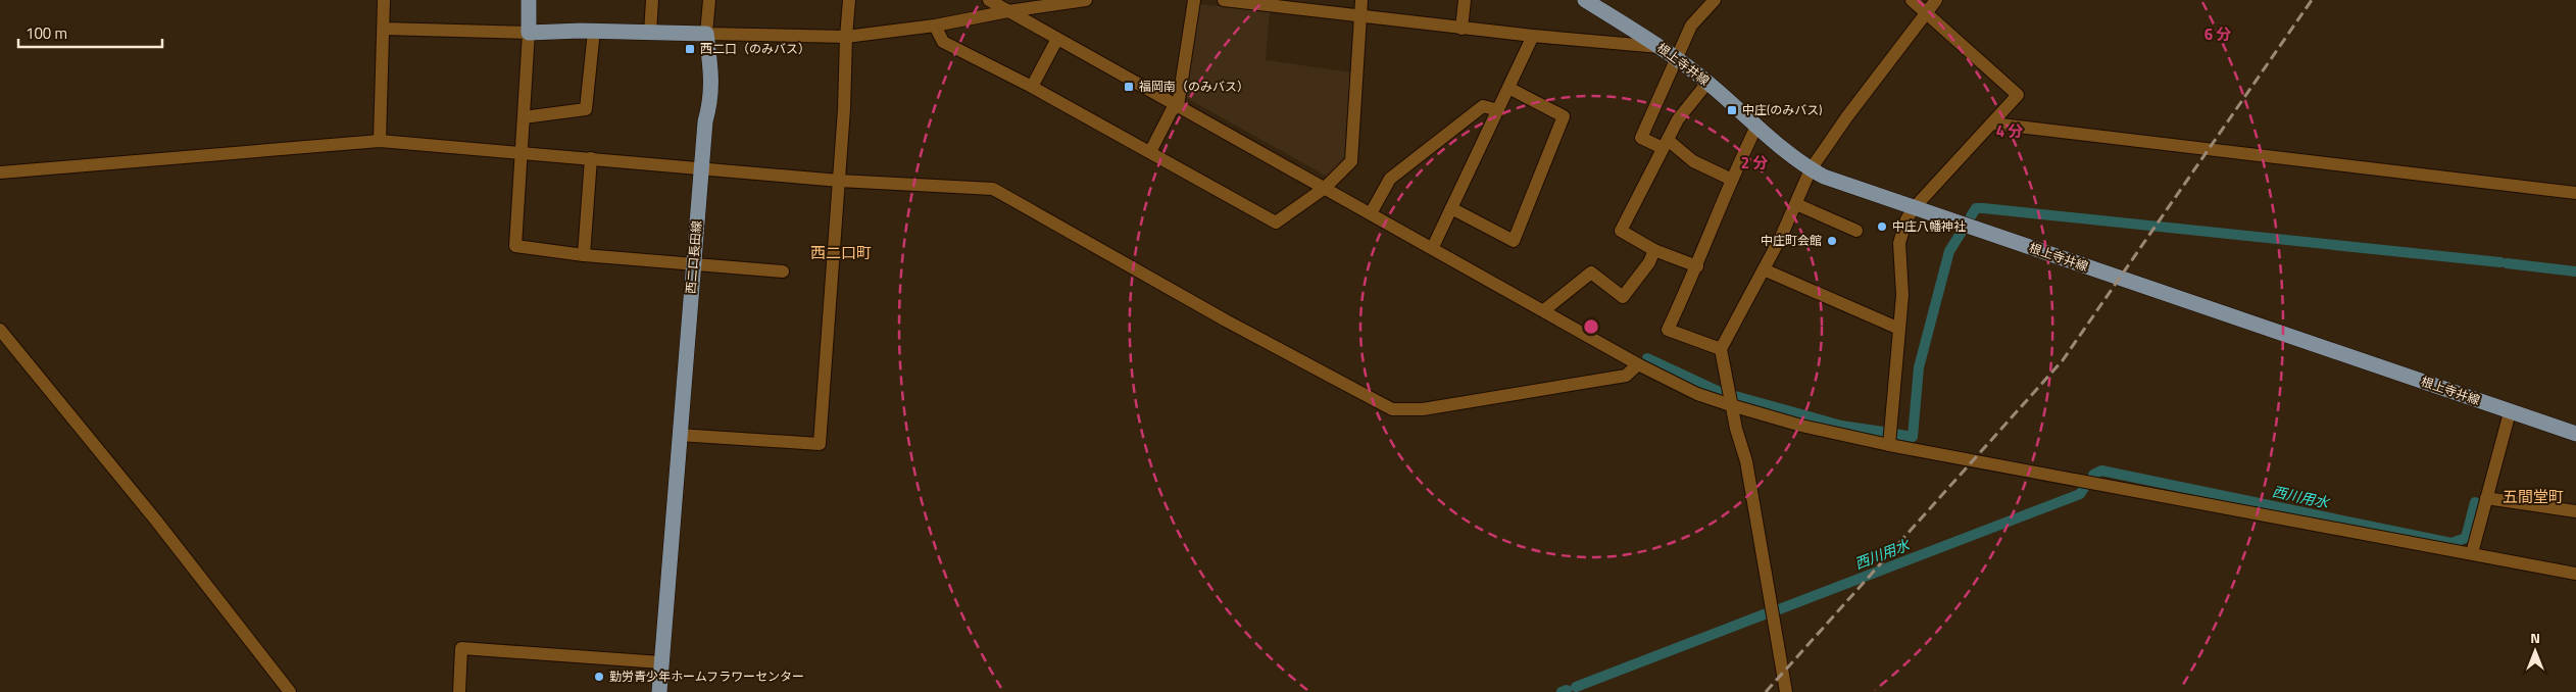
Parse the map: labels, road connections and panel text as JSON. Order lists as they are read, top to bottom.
{
  "streets": {
    "main road": ["根上寺井線", "西二口長田線"]
  },
  "districts": ["西二口町", "五間堂町"],
  "water": ["西川用水"],
  "places": {
    "transit": ["西二口（のみバス）", "福岡南（のみバス）", "中庄(のみバス)"],
    "other": ["中庄八幡神社", "中庄町会館", "勤労青少年ホームフラワーセンター"]
  },
  "scale_bar": "100 m",
  "north": "top",
  "rings": ["6 分", "4 分", "2 分"]
}
